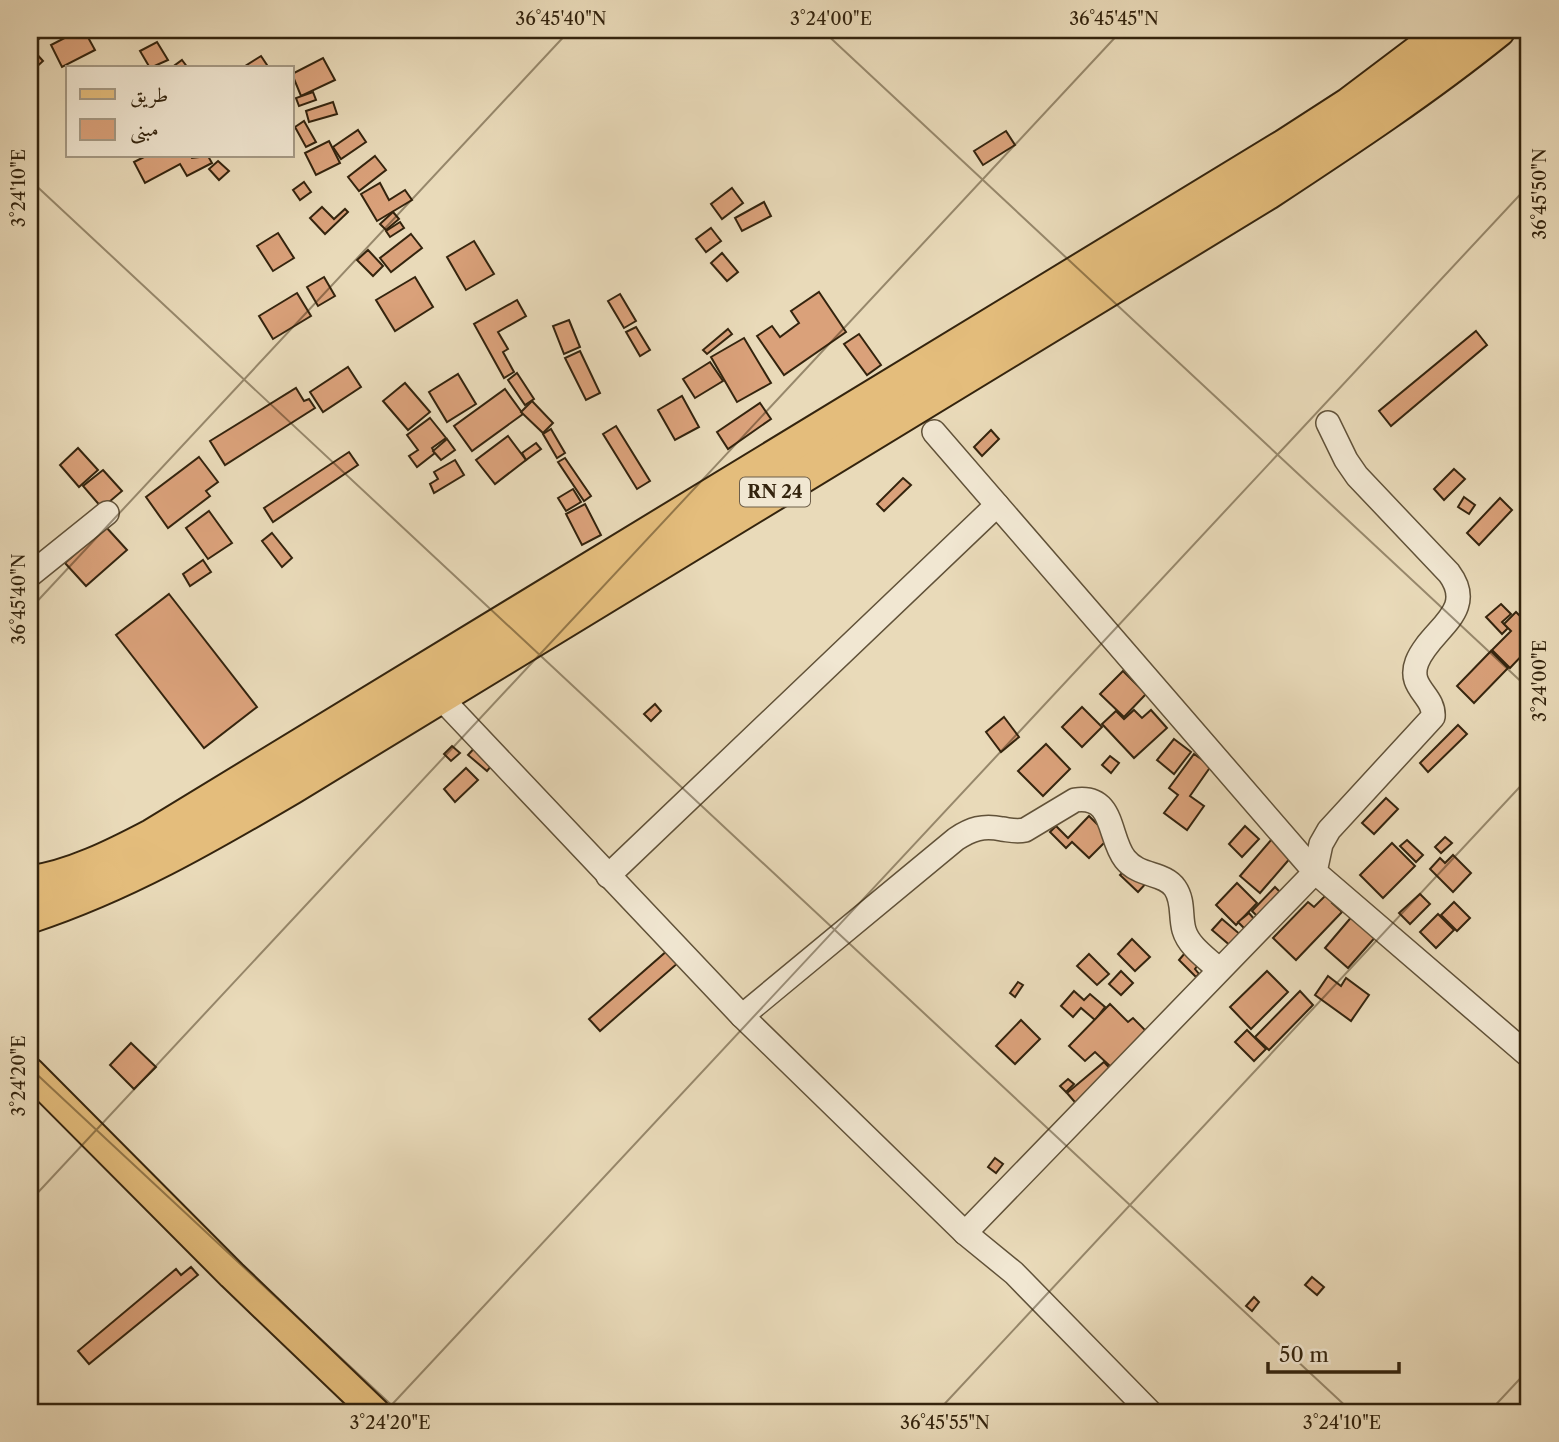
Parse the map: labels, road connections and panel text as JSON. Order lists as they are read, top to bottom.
{
  "streets": {
    "highway": ["RN 24"]
  },
  "legend": ["طريق", "مبنى"],
  "scale_bar": "50 m",
  "coordinates": [
    "36°45'40\"N",
    "3°24'00\"E",
    "36°45'45\"N",
    "3°24'10\"E",
    "36°45'50\"N",
    "3°24'20\"E",
    "36°45'55\"N"
  ]
}
